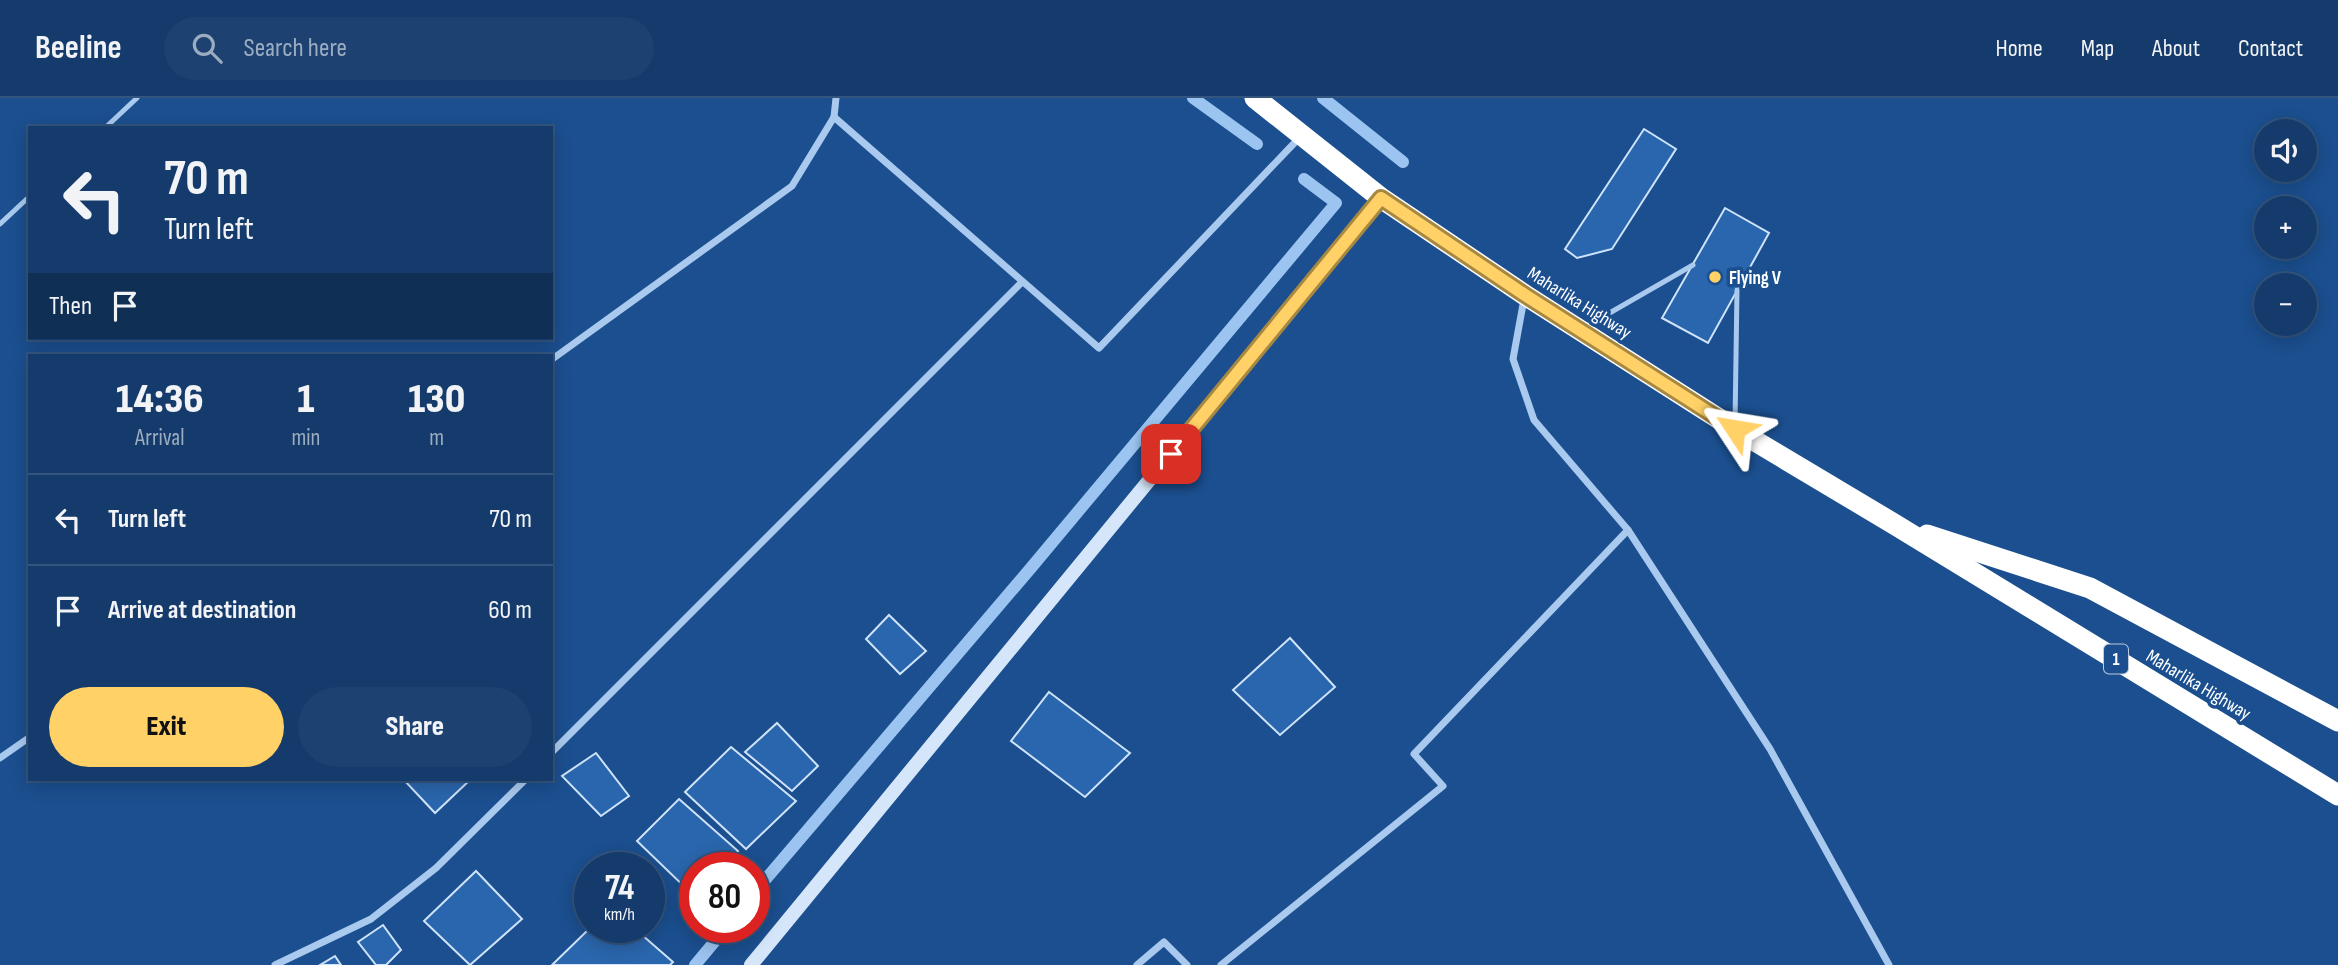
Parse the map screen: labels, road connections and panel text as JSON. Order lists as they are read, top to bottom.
{
  "streets": {
    "highway": ["Maharlika Highway", "1"]
  },
  "places": ["Flying V"],
  "page": {
    "header": "Beeline",
    "search": "Search here",
    "nav": [
      "Home",
      "Map",
      "About",
      "Contact"
    ],
    "map_buttons": ["+", "−"],
    "turn": ["70 m", "Turn left"],
    "then": "Then",
    "eta": [
      "14:36",
      "Arrival",
      "1",
      "min",
      "130",
      "m"
    ],
    "list": [
      {
        "name": "Turn left",
        "value": "70 m"
      },
      {
        "name": "Arrive at destination",
        "value": "60 m"
      }
    ],
    "buttons": ["Exit", "Share"],
    "speed": "74 km/h",
    "limit": "80"
  }
}
